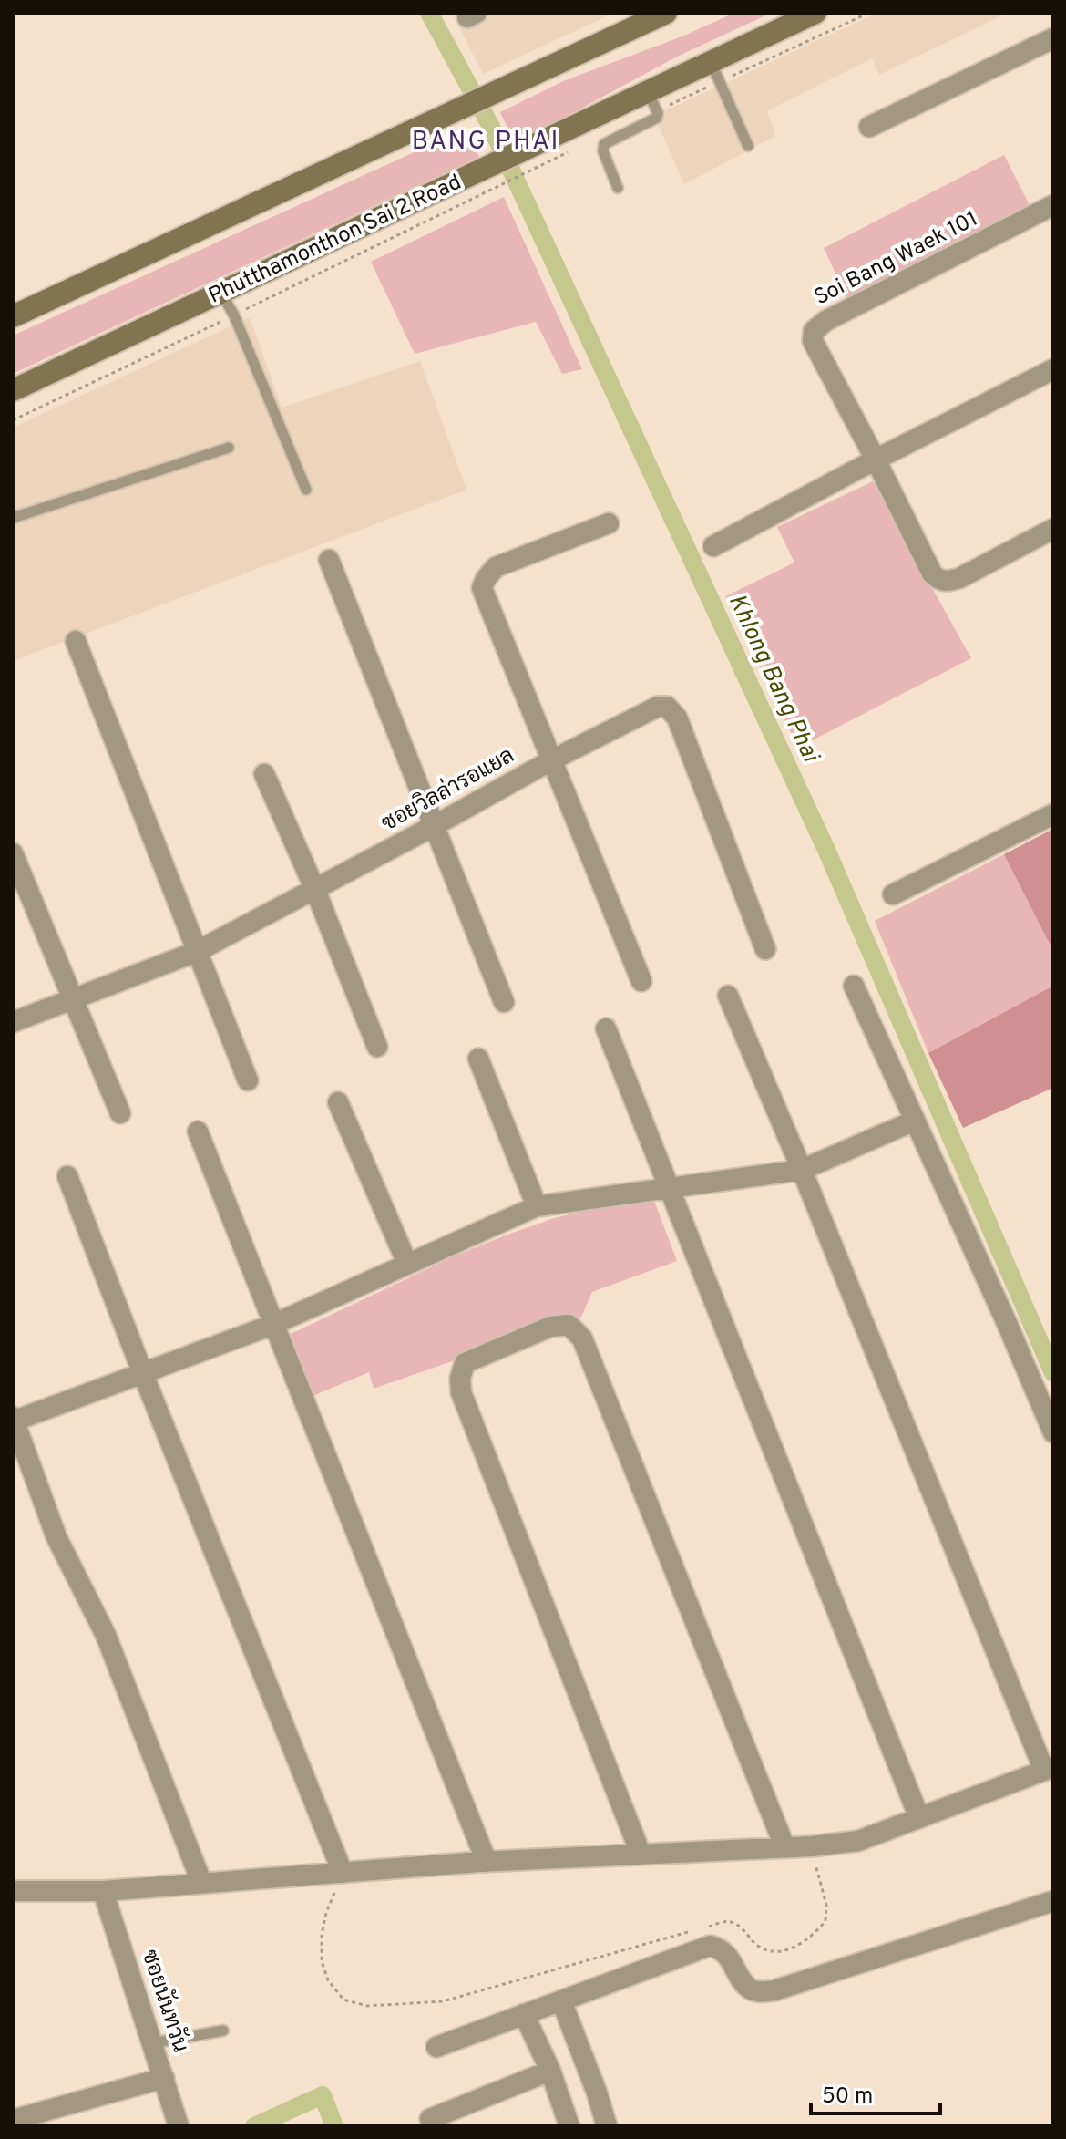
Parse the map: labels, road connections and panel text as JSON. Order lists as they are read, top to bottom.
{
  "streets": {
    "main road": ["Phutthamonthon Sai 2 Road"],
    "street": ["Soi Bang Waek 101", "ซอยวิลล่ารอแยล", "ซอยนันทวัน"]
  },
  "districts": ["BANG PHAI"],
  "water": ["Khlong Bang Phai"],
  "scale_bar": "50 m"
}
